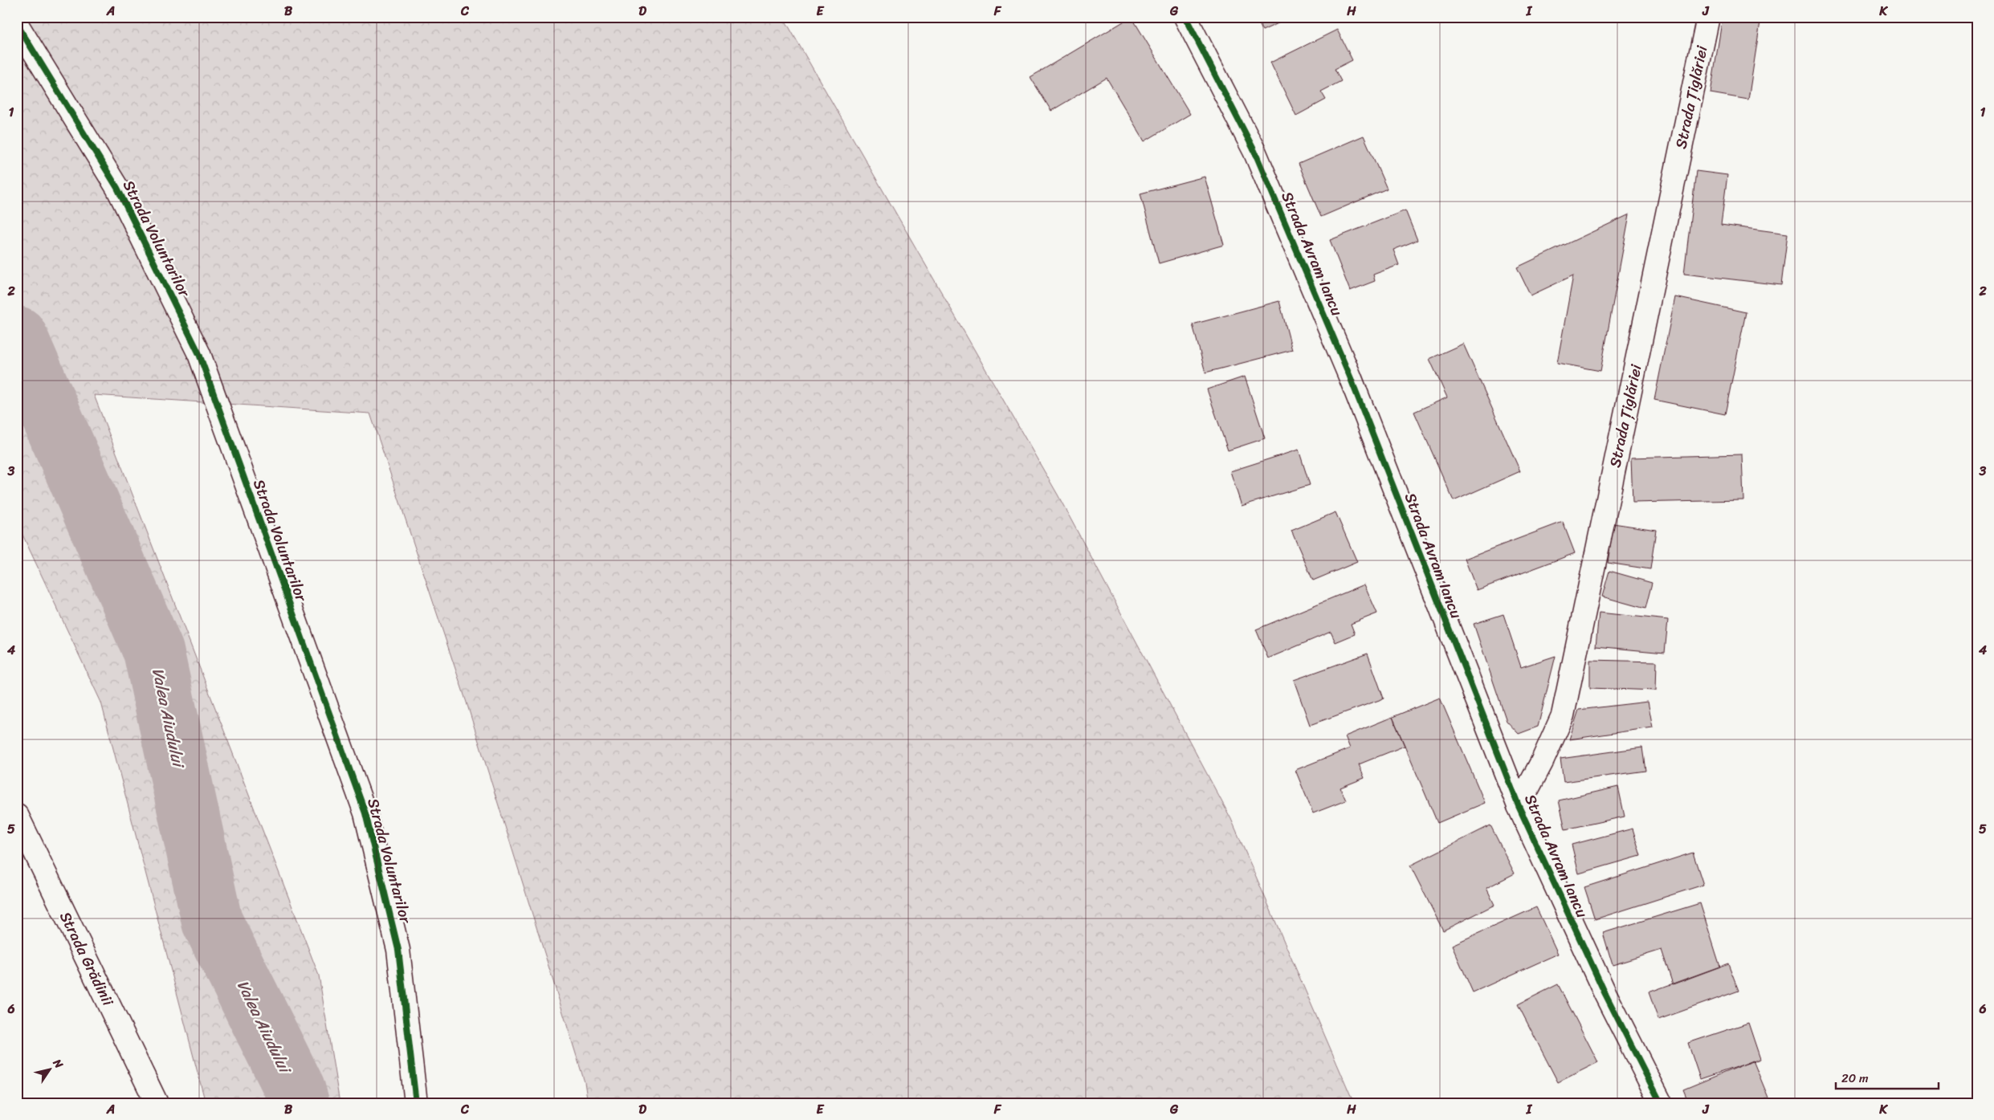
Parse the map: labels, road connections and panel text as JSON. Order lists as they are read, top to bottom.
{
  "streets": {
    "street": [
      "Strada Țiglăriei",
      "Strada Voluntarilor",
      "Strada Avram Iancu",
      "Strada Grădinii"
    ]
  },
  "crossings": [
    ["Strada Țiglăriei", "Strada Avram Iancu"]
  ],
  "water": ["Valea Aiudului"],
  "scale_bar": "20 m",
  "north": "top right",
  "grid": {
    "columns": [
      "A",
      "B",
      "C",
      "D",
      "E",
      "F",
      "G",
      "H",
      "I",
      "J",
      "K"
    ],
    "rows": [
      "1",
      "2",
      "3",
      "4",
      "5",
      "6"
    ]
  }
}
